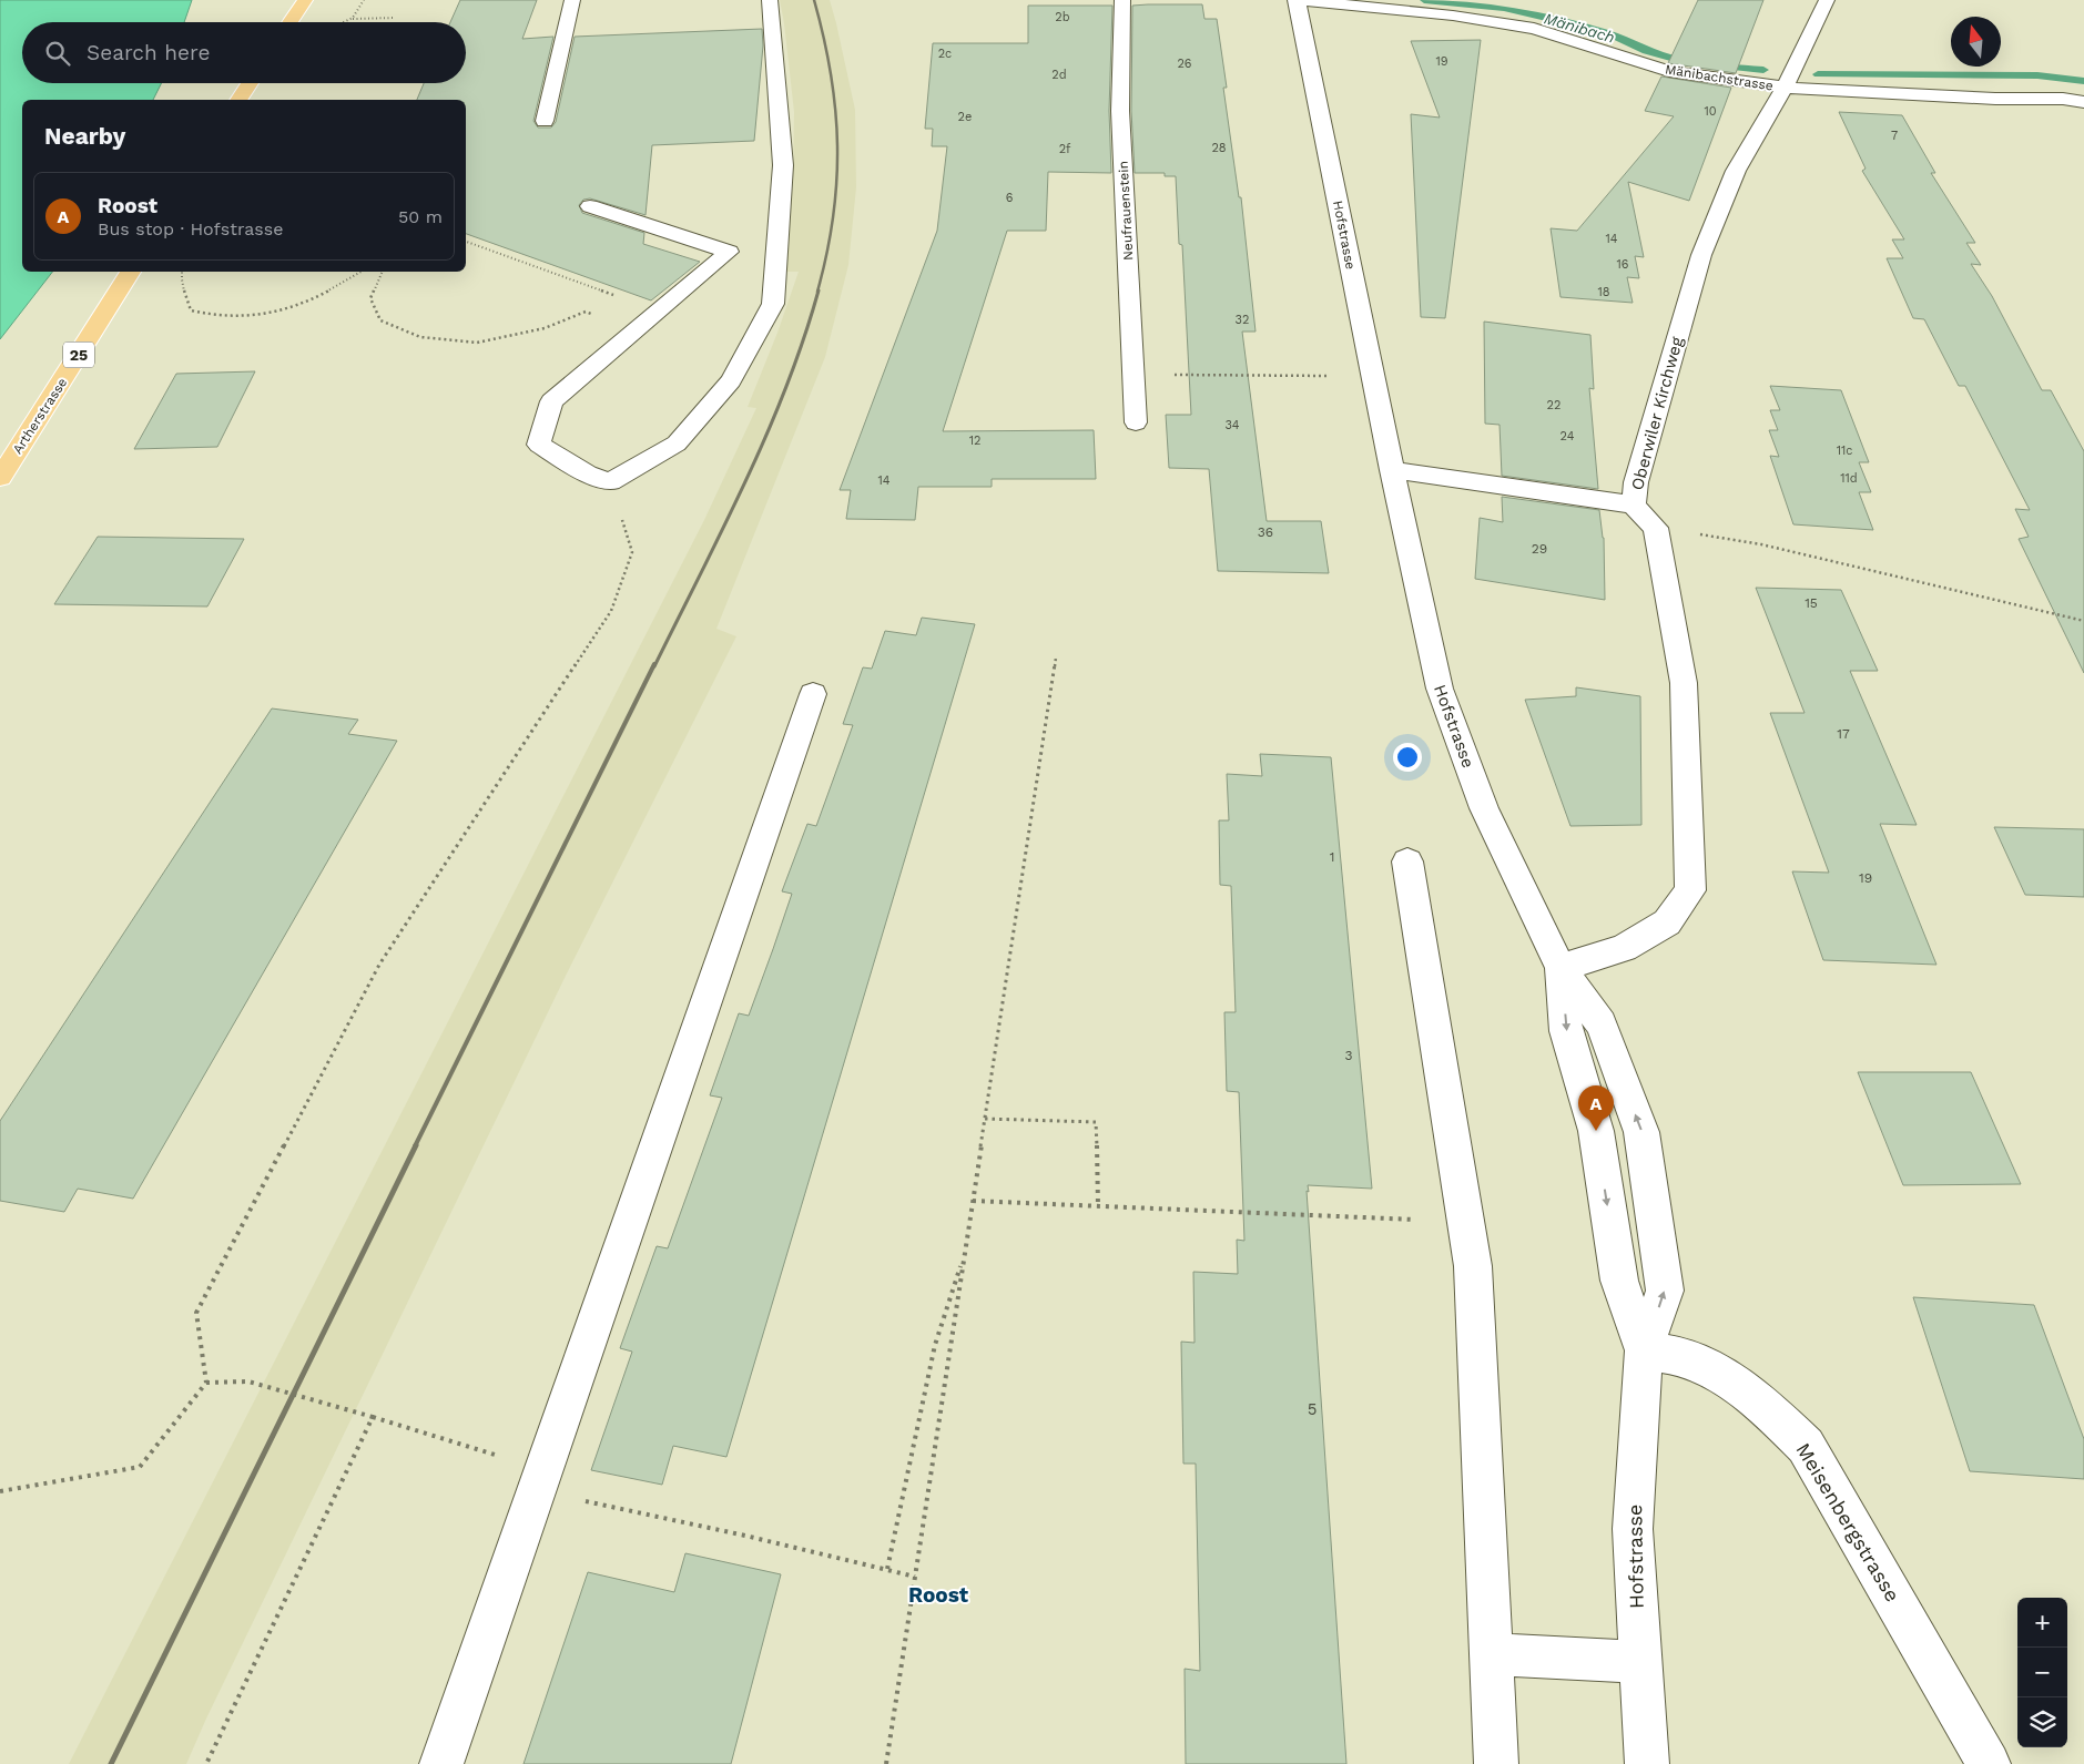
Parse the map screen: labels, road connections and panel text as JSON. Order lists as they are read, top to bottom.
{
  "streets": {
    "main road": ["25", "Artherstrasse"],
    "street": [
      "Mänibachstrasse",
      "Neufrauenstein",
      "Hofstrasse",
      "Oberwiler Kirchweg",
      "Meisenbergstrasse"
    ]
  },
  "crossings": [
    ["Mänibachstrasse", "Hofstrasse"],
    ["Mänibachstrasse", "Oberwiler Kirchweg"],
    ["Hofstrasse", "Meisenbergstrasse"]
  ],
  "districts": ["Roost"],
  "water": ["Mänibach"],
  "house_numbers": [
    "2b",
    "2c",
    "19",
    "26",
    "2d",
    "10",
    "2e",
    "7",
    "28",
    "2f",
    "6",
    "14",
    "16",
    "18",
    "32",
    "22",
    "34",
    "24",
    "12",
    "11c",
    "11d",
    "14",
    "36",
    "29",
    "15",
    "17",
    "1",
    "19",
    "3",
    "5"
  ],
  "north": "top",
  "page": {
    "search": "Search here",
    "heading": "Nearby",
    "list": [
      {
        "mark": "A",
        "name": "Roost",
        "note": "Bus stop · Hofstrasse",
        "value": "50 m"
      }
    ],
    "pins": "A",
    "map_buttons": ["+", "−"]
  }
}
